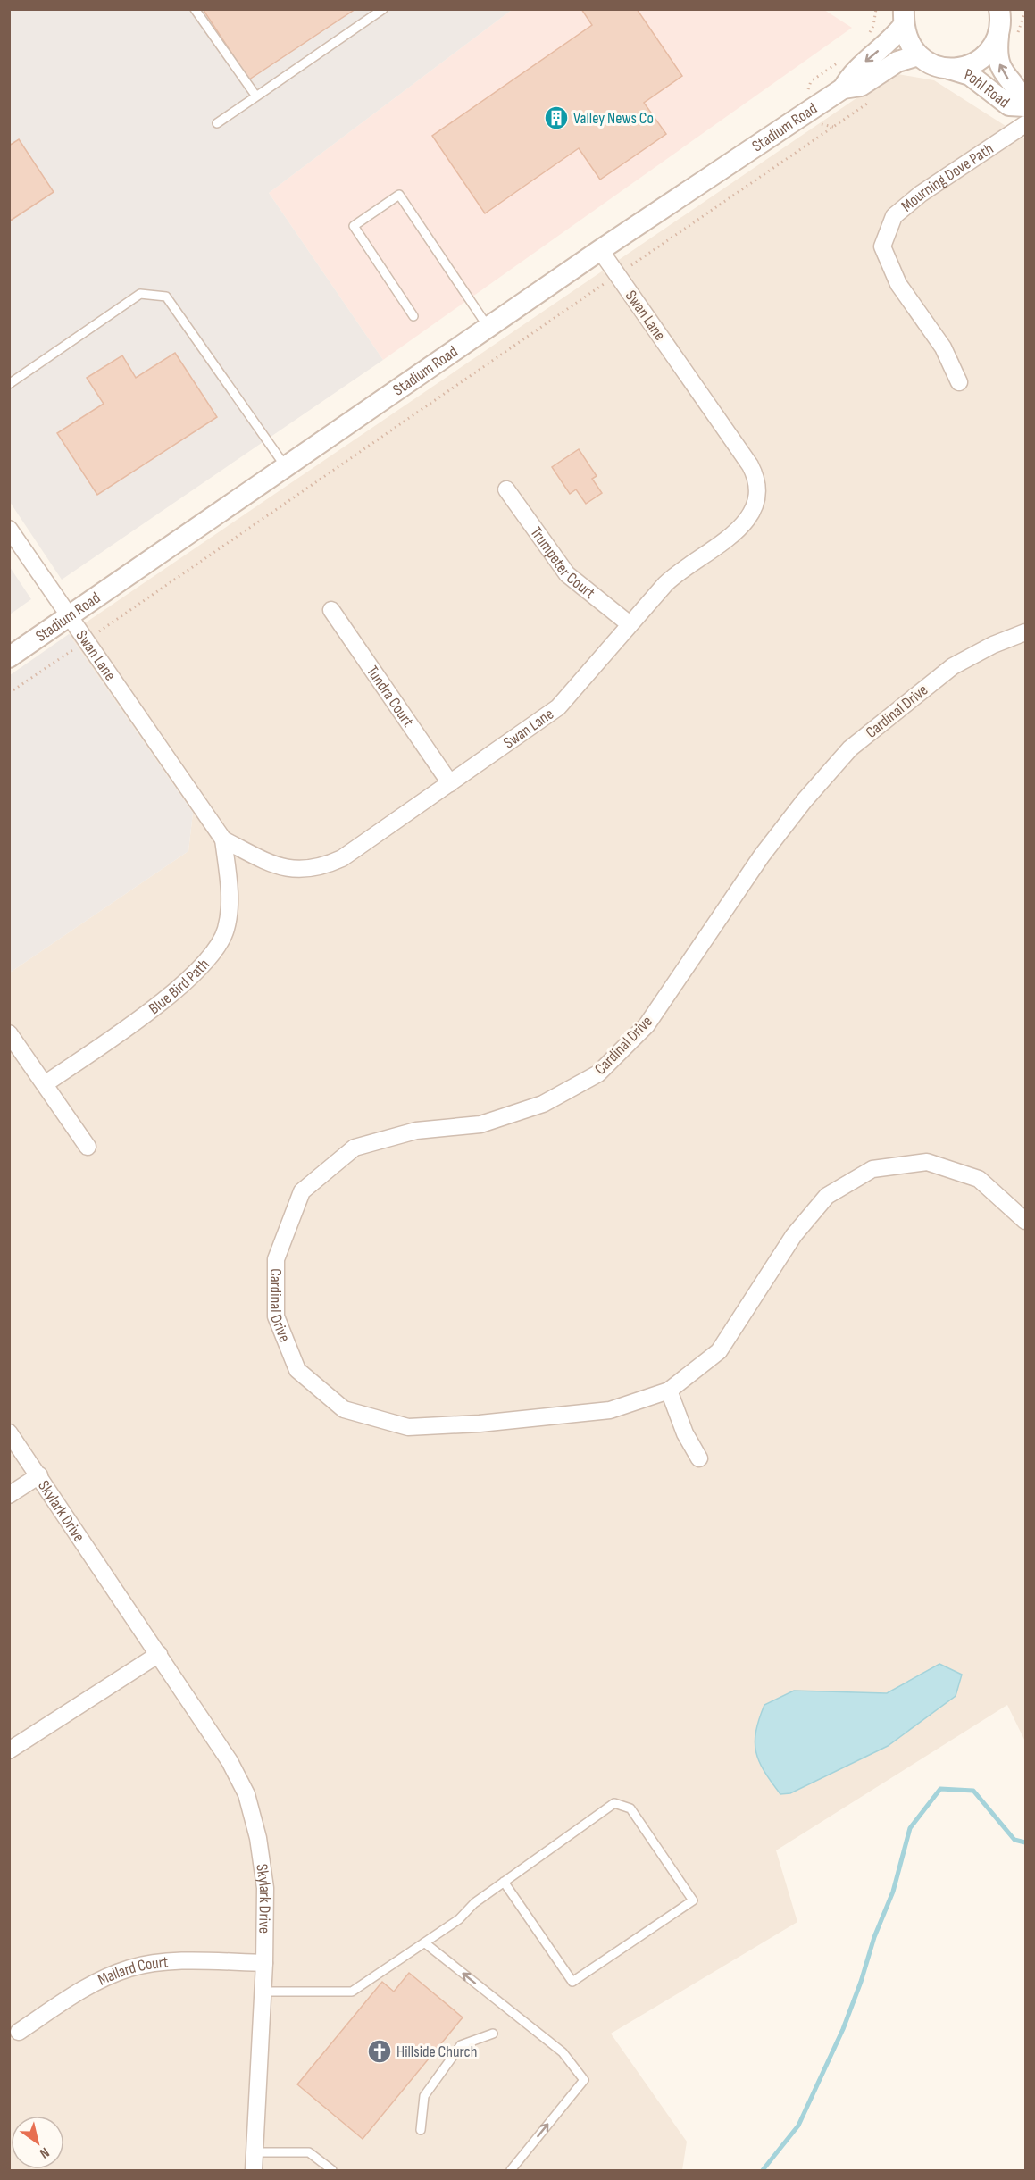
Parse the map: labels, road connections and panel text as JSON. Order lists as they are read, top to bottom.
{
  "streets": {
    "street": [
      "Pohl Road",
      "Stadium Road",
      "Mourning Dove Path",
      "Swan Lane",
      "Trumpeter Court",
      "Tundra Court",
      "Cardinal Drive",
      "Blue Bird Path",
      "Skylark Drive",
      "Mallard Court"
    ]
  },
  "crossings": [
    ["Pohl Road", "Stadium Road"],
    ["Stadium Road", "Swan Lane"],
    ["Swan Lane", "Trumpeter Court"],
    ["Swan Lane", "Tundra Court"],
    ["Swan Lane", "Blue Bird Path"],
    ["Skylark Drive", "Mallard Court"]
  ],
  "places": {
    "building": ["Valley News Co"],
    "church": ["Hillside Church"]
  },
  "north": "bottom right"
}
